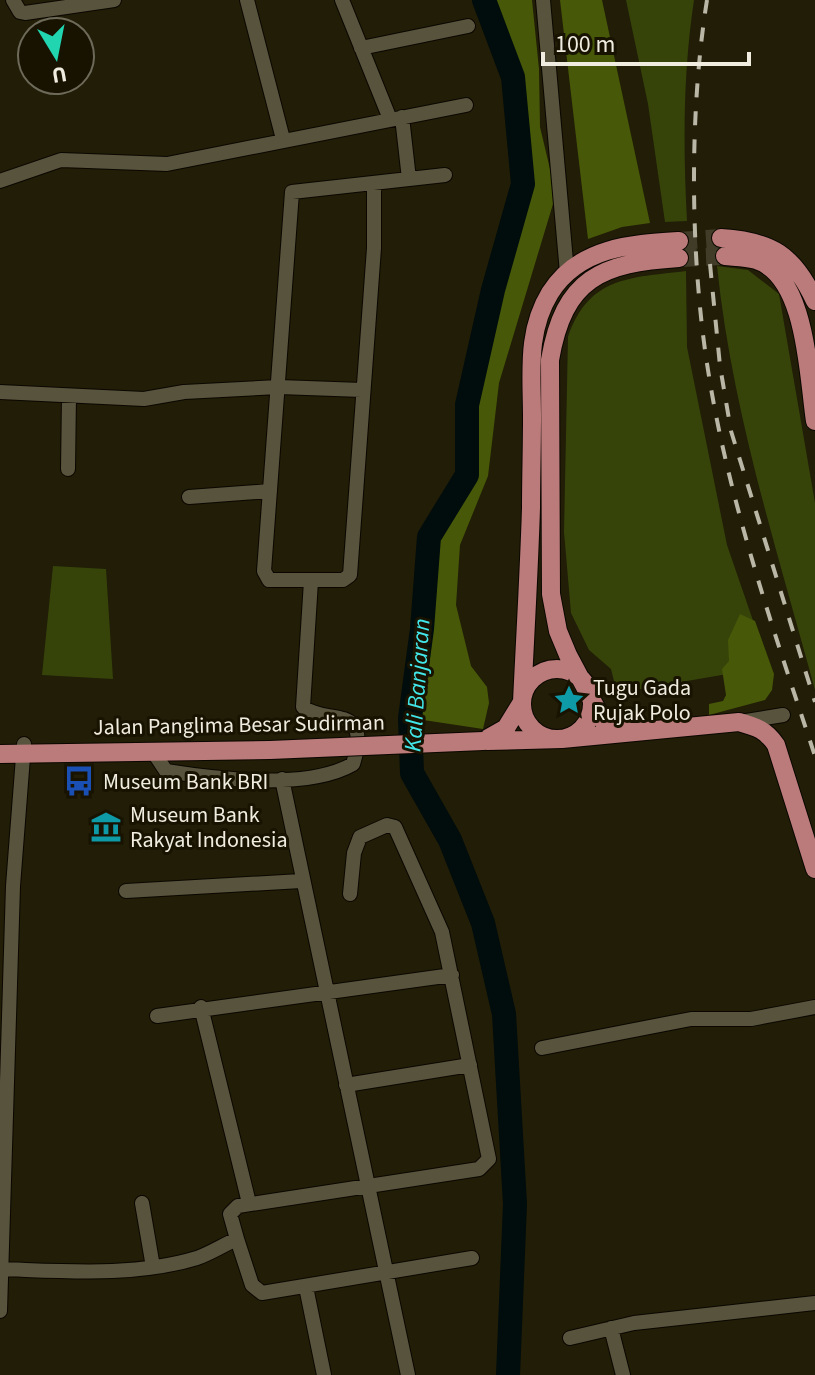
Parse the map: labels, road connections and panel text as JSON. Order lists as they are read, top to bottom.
{
  "streets": {
    "main road": ["Jalan Panglima Besar Sudirman"]
  },
  "water": ["Kali Banjaran"],
  "places": {
    "place": ["Tugu Gada Rujak Polo"],
    "bus stop": ["Museum Bank BRI"],
    "museum": ["Museum Bank Rakyat Indonesia"]
  },
  "scale_bar": "100 m",
  "north": "bottom"
}
